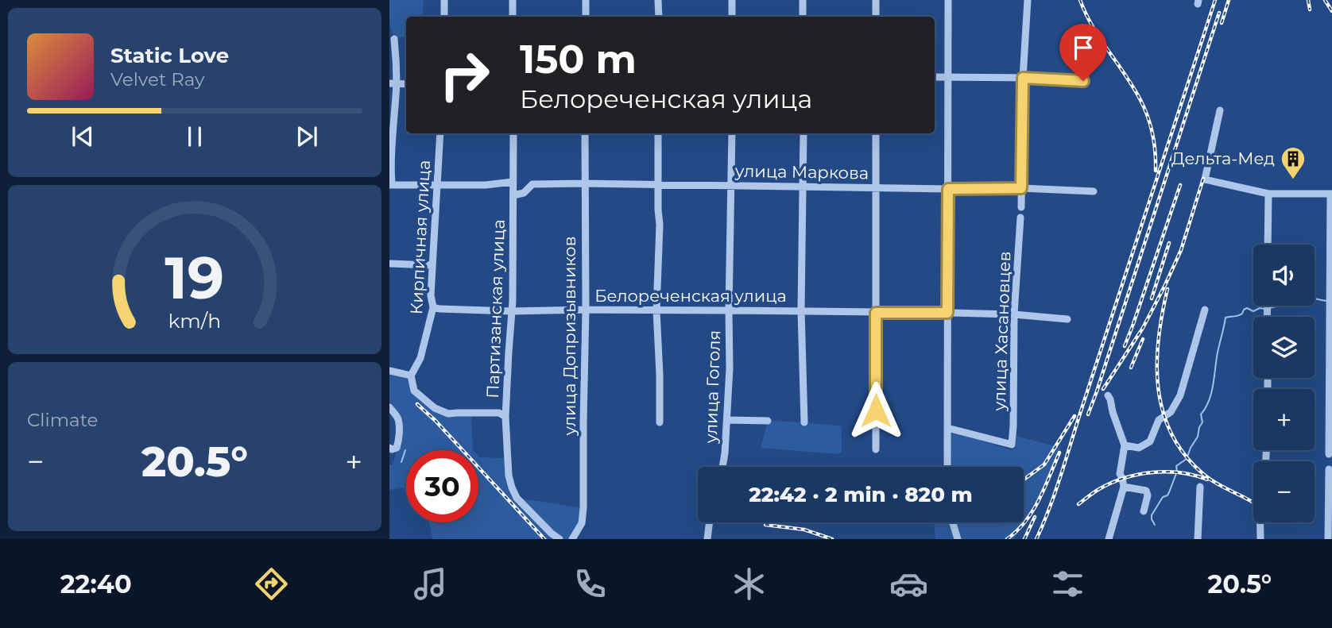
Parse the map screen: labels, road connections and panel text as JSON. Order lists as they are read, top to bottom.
{
  "streets": {
    "street": [
      "улица Маркова",
      "Кирпичная улица",
      "Белореченская улица",
      "Партизанская улица",
      "улица Хасановцев",
      "улица Допризывников",
      "улица Гоголя"
    ]
  },
  "crossings": [
    ["улица Маркова", "Партизанская улица"],
    ["улица Маркова", "улица Допризывников"],
    ["улица Маркова", "улица Гоголя"],
    ["Кирпичная улица", "Белореченская улица"],
    ["Белореченская улица", "Партизанская улица"],
    ["Белореченская улица", "улица Хасановцев"],
    ["Белореченская улица", "улица Допризывников"],
    ["Белореченская улица", "улица Гоголя"]
  ],
  "places": {
    "building": ["Дельта-Мед"]
  },
  "page": {
    "turn": ["150 m", "Белореченская улица"],
    "song": ["Static Love", "Velvet Ray"],
    "map_buttons": ["+", "−"],
    "tile": "Climate",
    "heat": ["−", "20.5°", "+"],
    "limit": "30",
    "trip": "22:42 · 2 min · 820 m",
    "tabs": ["22:40", "20.5°"],
    "gauge": ["19", "km/h"]
  }
}
